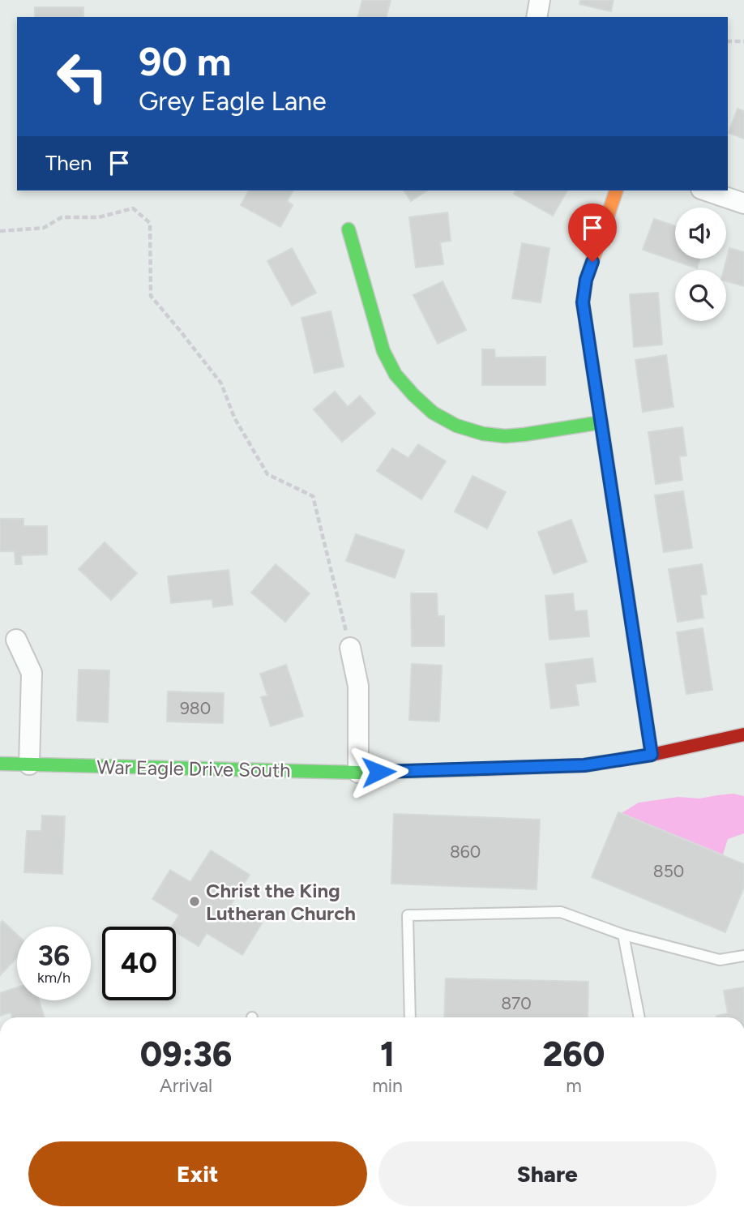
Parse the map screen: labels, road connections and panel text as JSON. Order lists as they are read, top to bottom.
{
  "streets": {
    "street": ["War Eagle Drive South"]
  },
  "places": ["Christ the King Lutheran Church"],
  "house_numbers": [
    "980",
    "860",
    "850",
    "870"
  ],
  "page": {
    "turn": ["90 m", "Grey Eagle Lane"],
    "then": "Then",
    "speed": "36 km/h",
    "limit": "40",
    "eta": [
      "09:36",
      "Arrival",
      "1",
      "min",
      "260",
      "m"
    ],
    "buttons": ["Exit", "Share"]
  }
}
